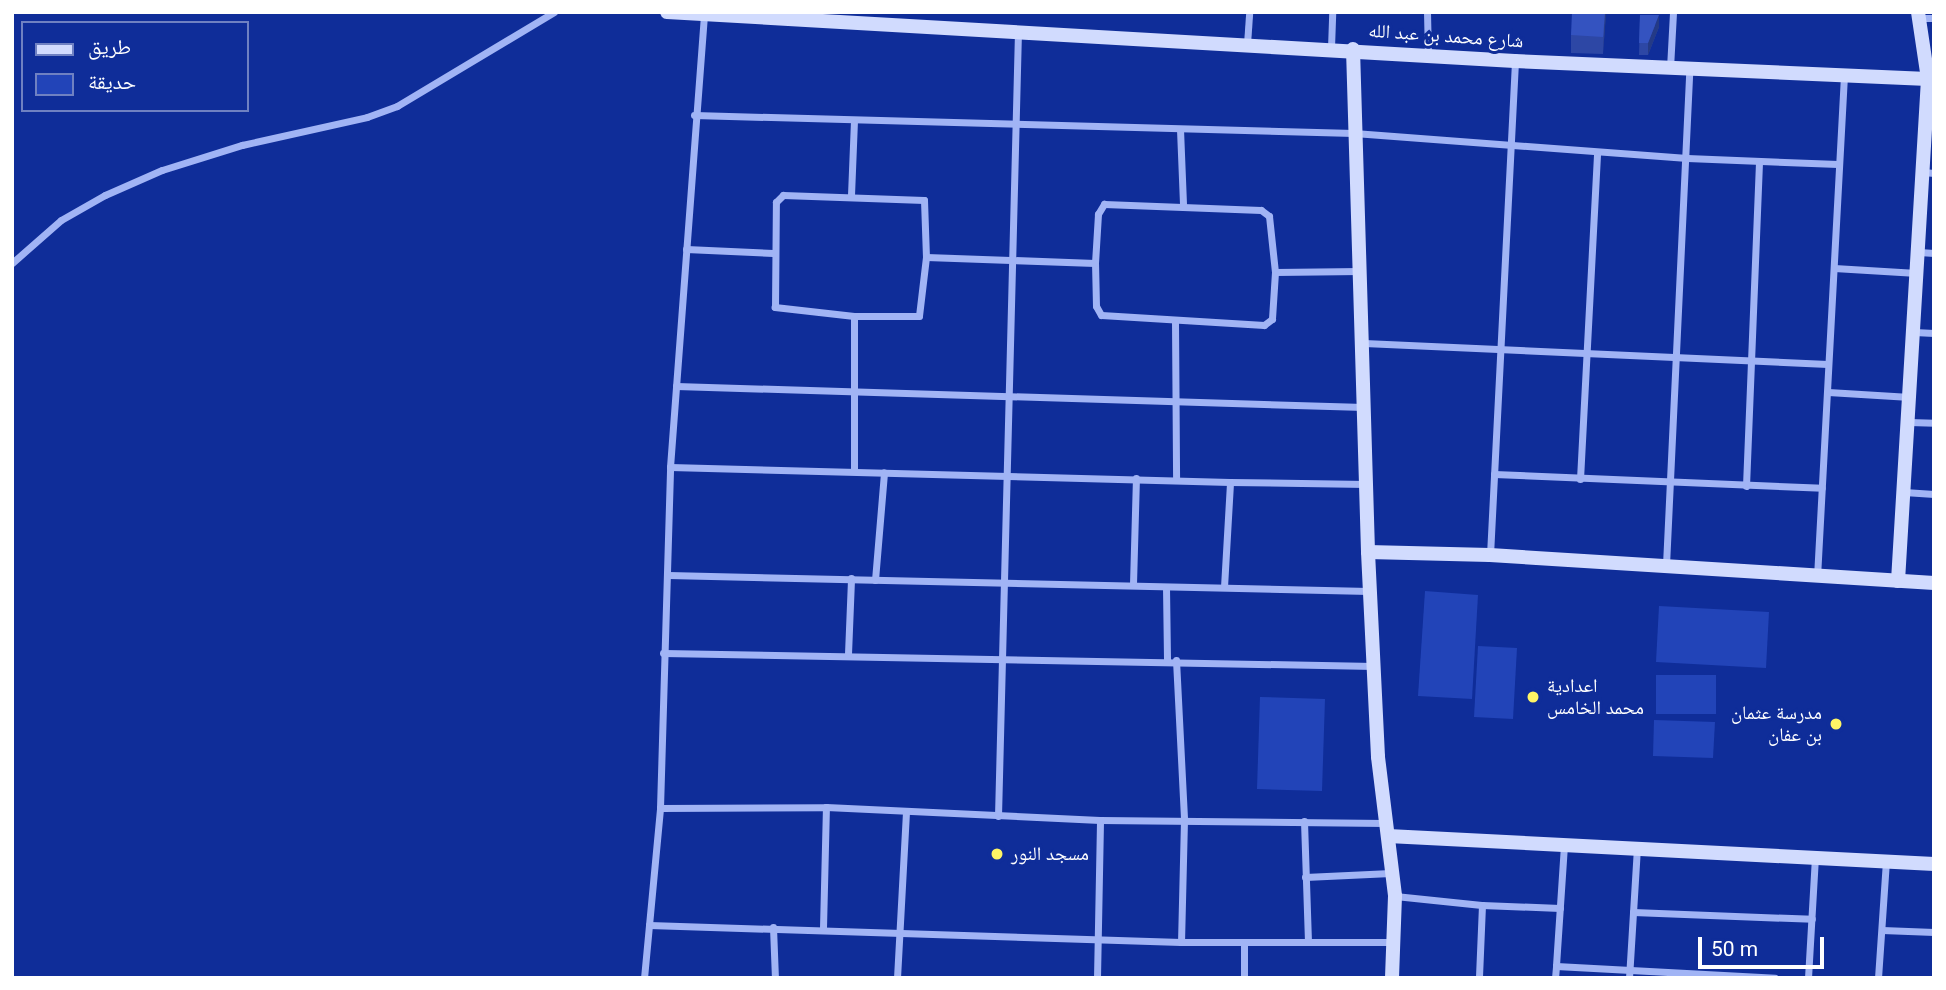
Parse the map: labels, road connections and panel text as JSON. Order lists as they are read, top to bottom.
{
  "streets": {
    "street": ["شارع محمد بن عبد الله"]
  },
  "places": ["اعدادية محمد الخامس", "مدرسة عثمان بن عفان", "مسجد النور"],
  "legend": ["طريق", "حديقة"],
  "scale_bar": "50 m"
}
